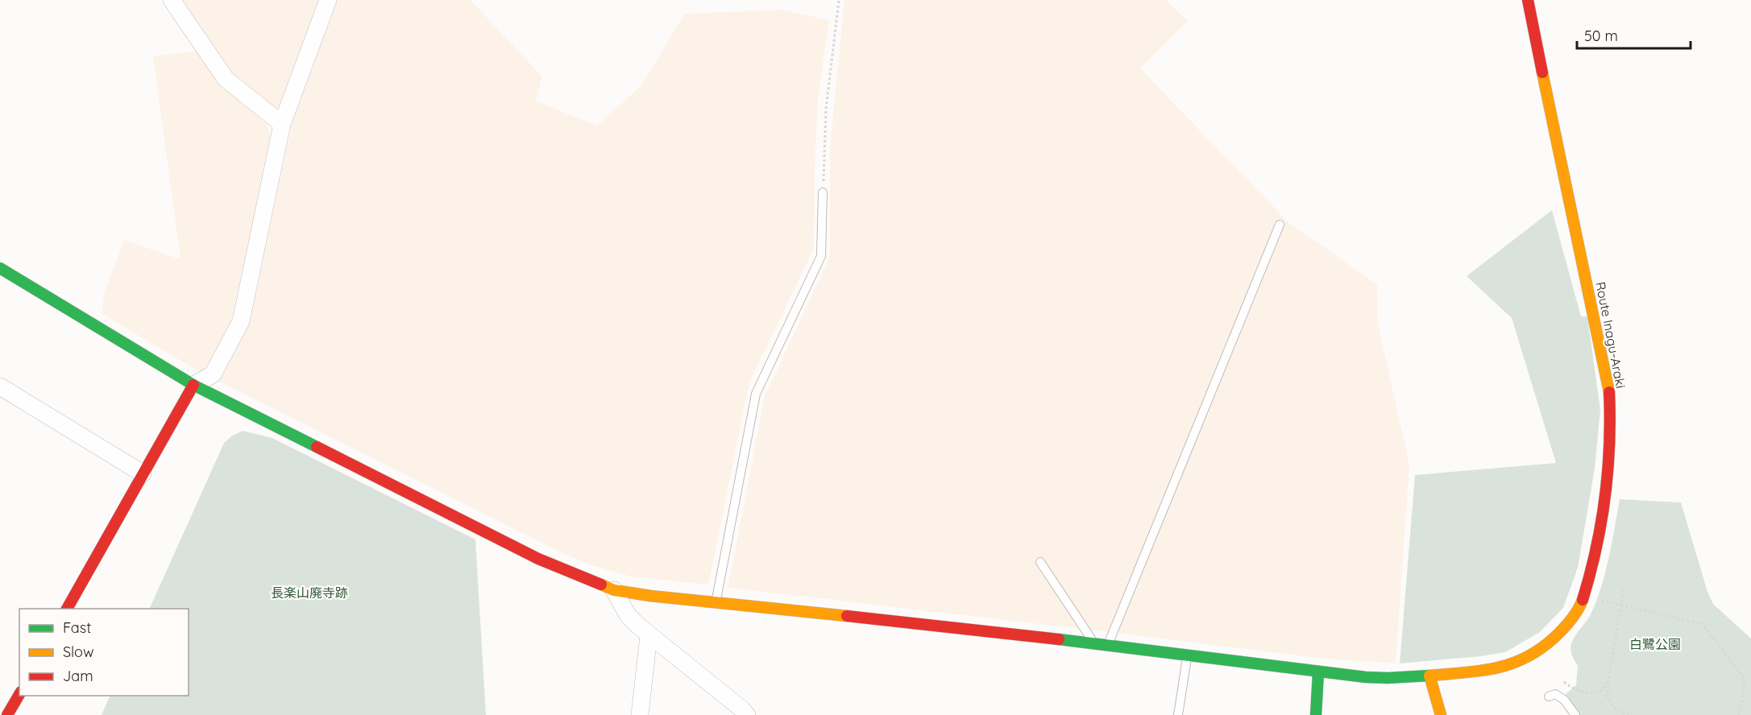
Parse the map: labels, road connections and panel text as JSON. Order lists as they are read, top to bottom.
{
  "streets": {
    "street": ["Route Inagu-Araki"]
  },
  "parks": ["長楽山廃寺跡", "白鷺公園"],
  "legend": ["Fast", "Slow", "Jam"],
  "scale_bar": "50 m"
}
